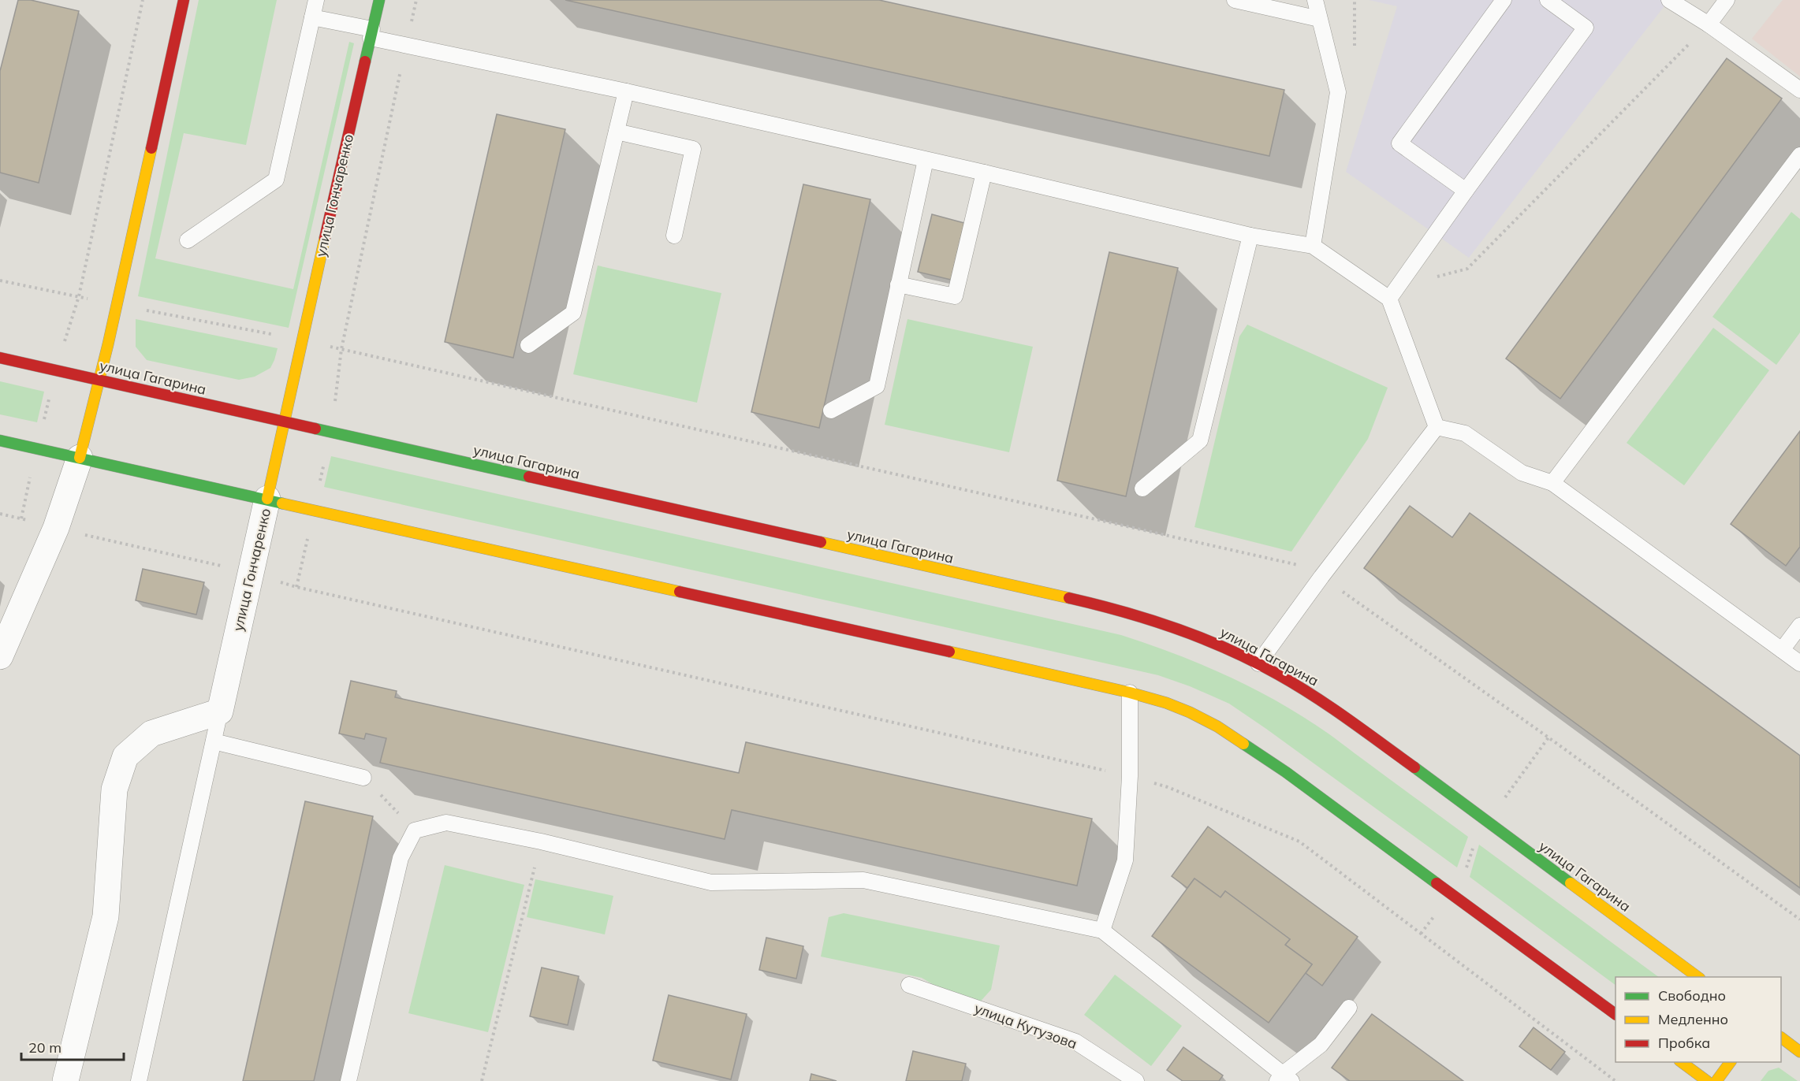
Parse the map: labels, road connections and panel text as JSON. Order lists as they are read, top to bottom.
{
  "streets": {
    "main road": ["улица Гончаренко", "улица Гагарина"],
    "lane": ["улица Кутузова"]
  },
  "crossings": [
    ["улица Гончаренко", "улица Гагарина"]
  ],
  "legend": ["Свободно", "Медленно", "Пробка"],
  "scale_bar": "20 m"
}
